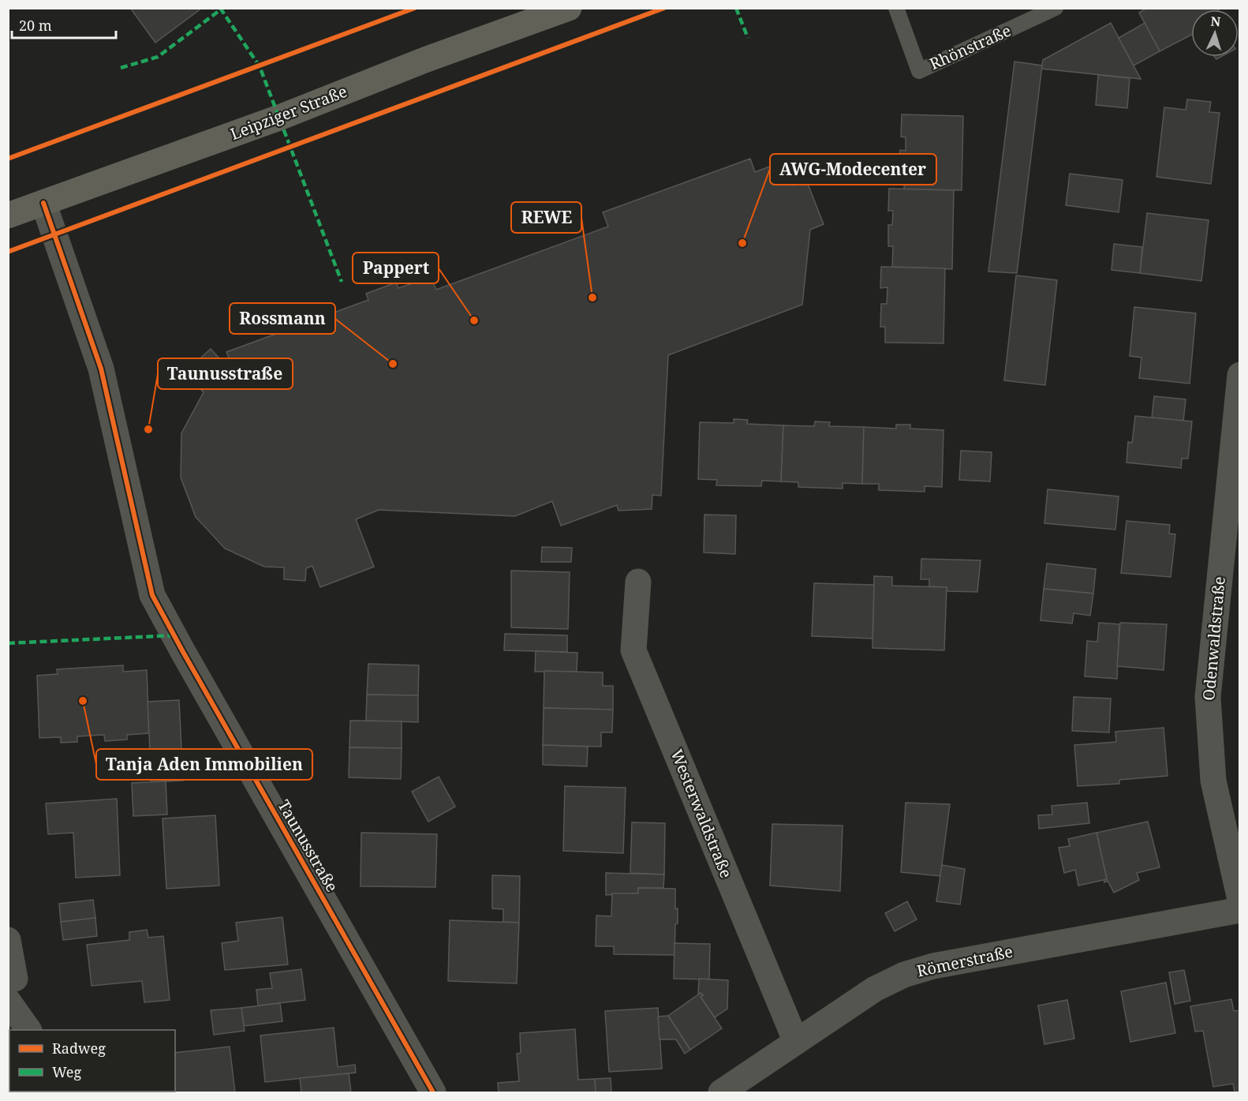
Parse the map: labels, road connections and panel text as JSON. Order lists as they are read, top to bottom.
{
  "streets": {
    "main road": ["Leipziger Straße"],
    "street": [
      "Odenwaldstraße",
      "Westerwaldstraße",
      "Taunusstraße",
      "Römerstraße"
    ],
    "lane": ["Rhönstraße"]
  },
  "crossings": [
    ["Leipziger Straße", "Taunusstraße"],
    ["Westerwaldstraße", "Römerstraße"]
  ],
  "places": [
    "AWG-Modecenter",
    "REWE",
    "Pappert",
    "Rossmann",
    "Taunusstraße",
    "Tanja Aden Immobilien"
  ],
  "legend": ["Radweg", "Weg"],
  "scale_bar": "20 m",
  "north": "top"
}
